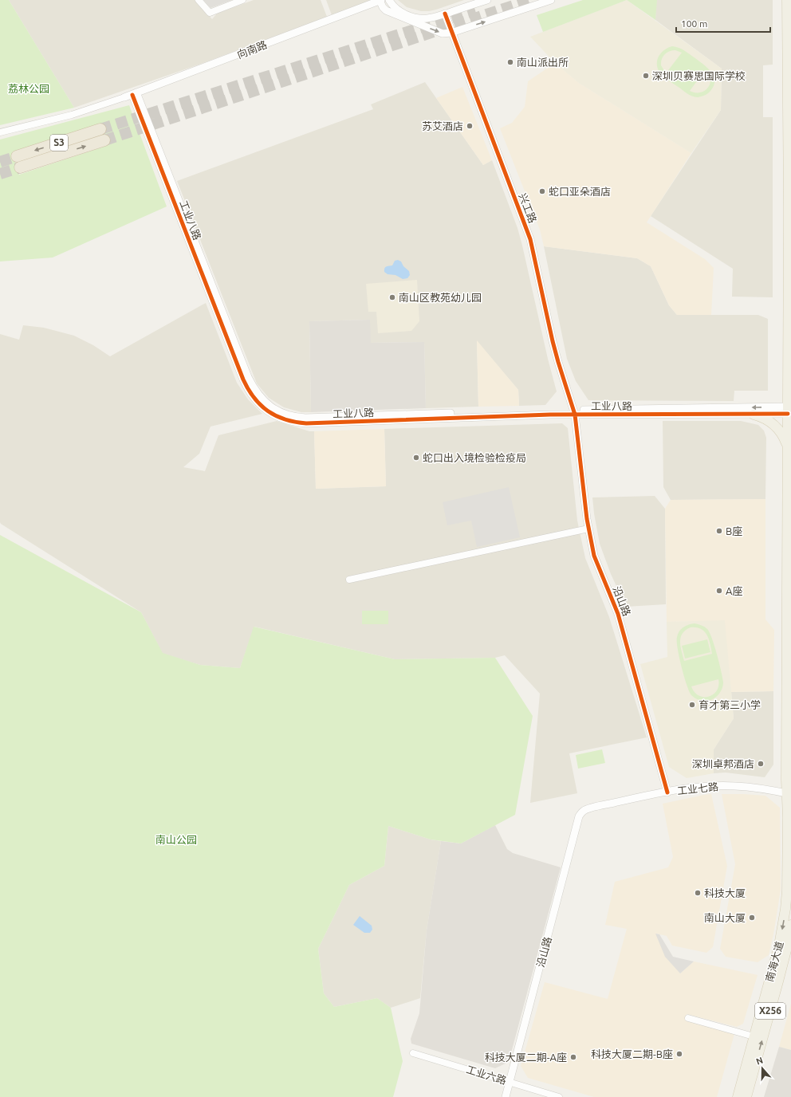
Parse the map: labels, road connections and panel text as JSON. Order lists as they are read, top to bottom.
{
  "streets": {
    "highway": ["S3"],
    "main road": ["南海大道", "X256"],
    "street": [
      "向南路",
      "兴工路",
      "工业八路",
      "沿山路",
      "工业七路",
      "工业六路"
    ]
  },
  "crossings": [
    ["向南路", "工业八路"],
    ["兴工路", "工业八路"],
    ["兴工路", "沿山路"],
    ["工业八路", "沿山路"],
    ["工业八路", "南海大道"],
    ["沿山路", "工业七路"],
    ["沿山路", "工业六路"],
    ["工业七路", "南海大道"]
  ],
  "parks": ["荔林公园", "南山公园"],
  "places": [
    "南山派出所",
    "深圳贝赛思国际学校",
    "苏艾酒店",
    "蛇口亚朵酒店",
    "南山区教苑幼儿园",
    "蛇口出入境检验检疫局",
    "B座",
    "A座",
    "育才第三小学",
    "深圳卓邦酒店",
    "科技大厦",
    "南山大厦",
    "科技大厦二期-B座",
    "科技大厦二期-A座"
  ],
  "scale_bar": "100 m",
  "north": "top"
}
